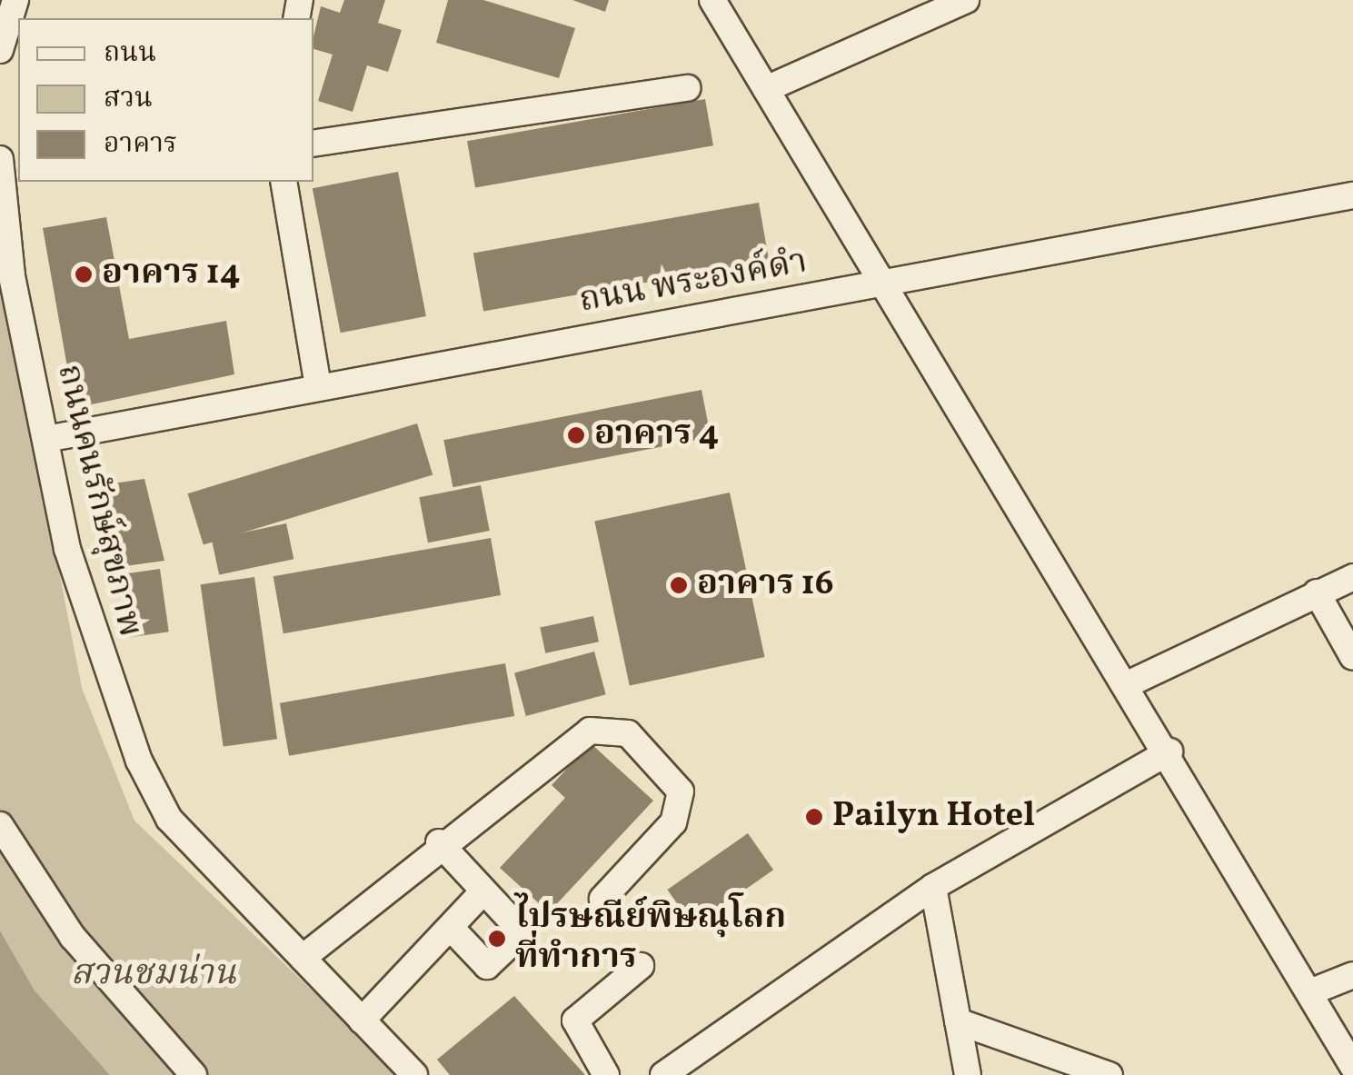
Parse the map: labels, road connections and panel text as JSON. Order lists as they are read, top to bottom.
{
  "streets": {
    "street": ["ถนน พระองค์ดำ", "ถนนคนรักษ์สุขภาพ"]
  },
  "crossings": [
    ["ถนน พระองค์ดำ", "ถนนคนรักษ์สุขภาพ"]
  ],
  "parks": ["สวนชมน่าน"],
  "places": [
    "อาคาร 14",
    "อาคาร 4",
    "อาคาร 16",
    "Pailyn Hotel",
    "ไปรษณีย์พิษณุโลก ที่ทำการ"
  ],
  "legend": ["ถนน", "สวน", "อาคาร"]
}
